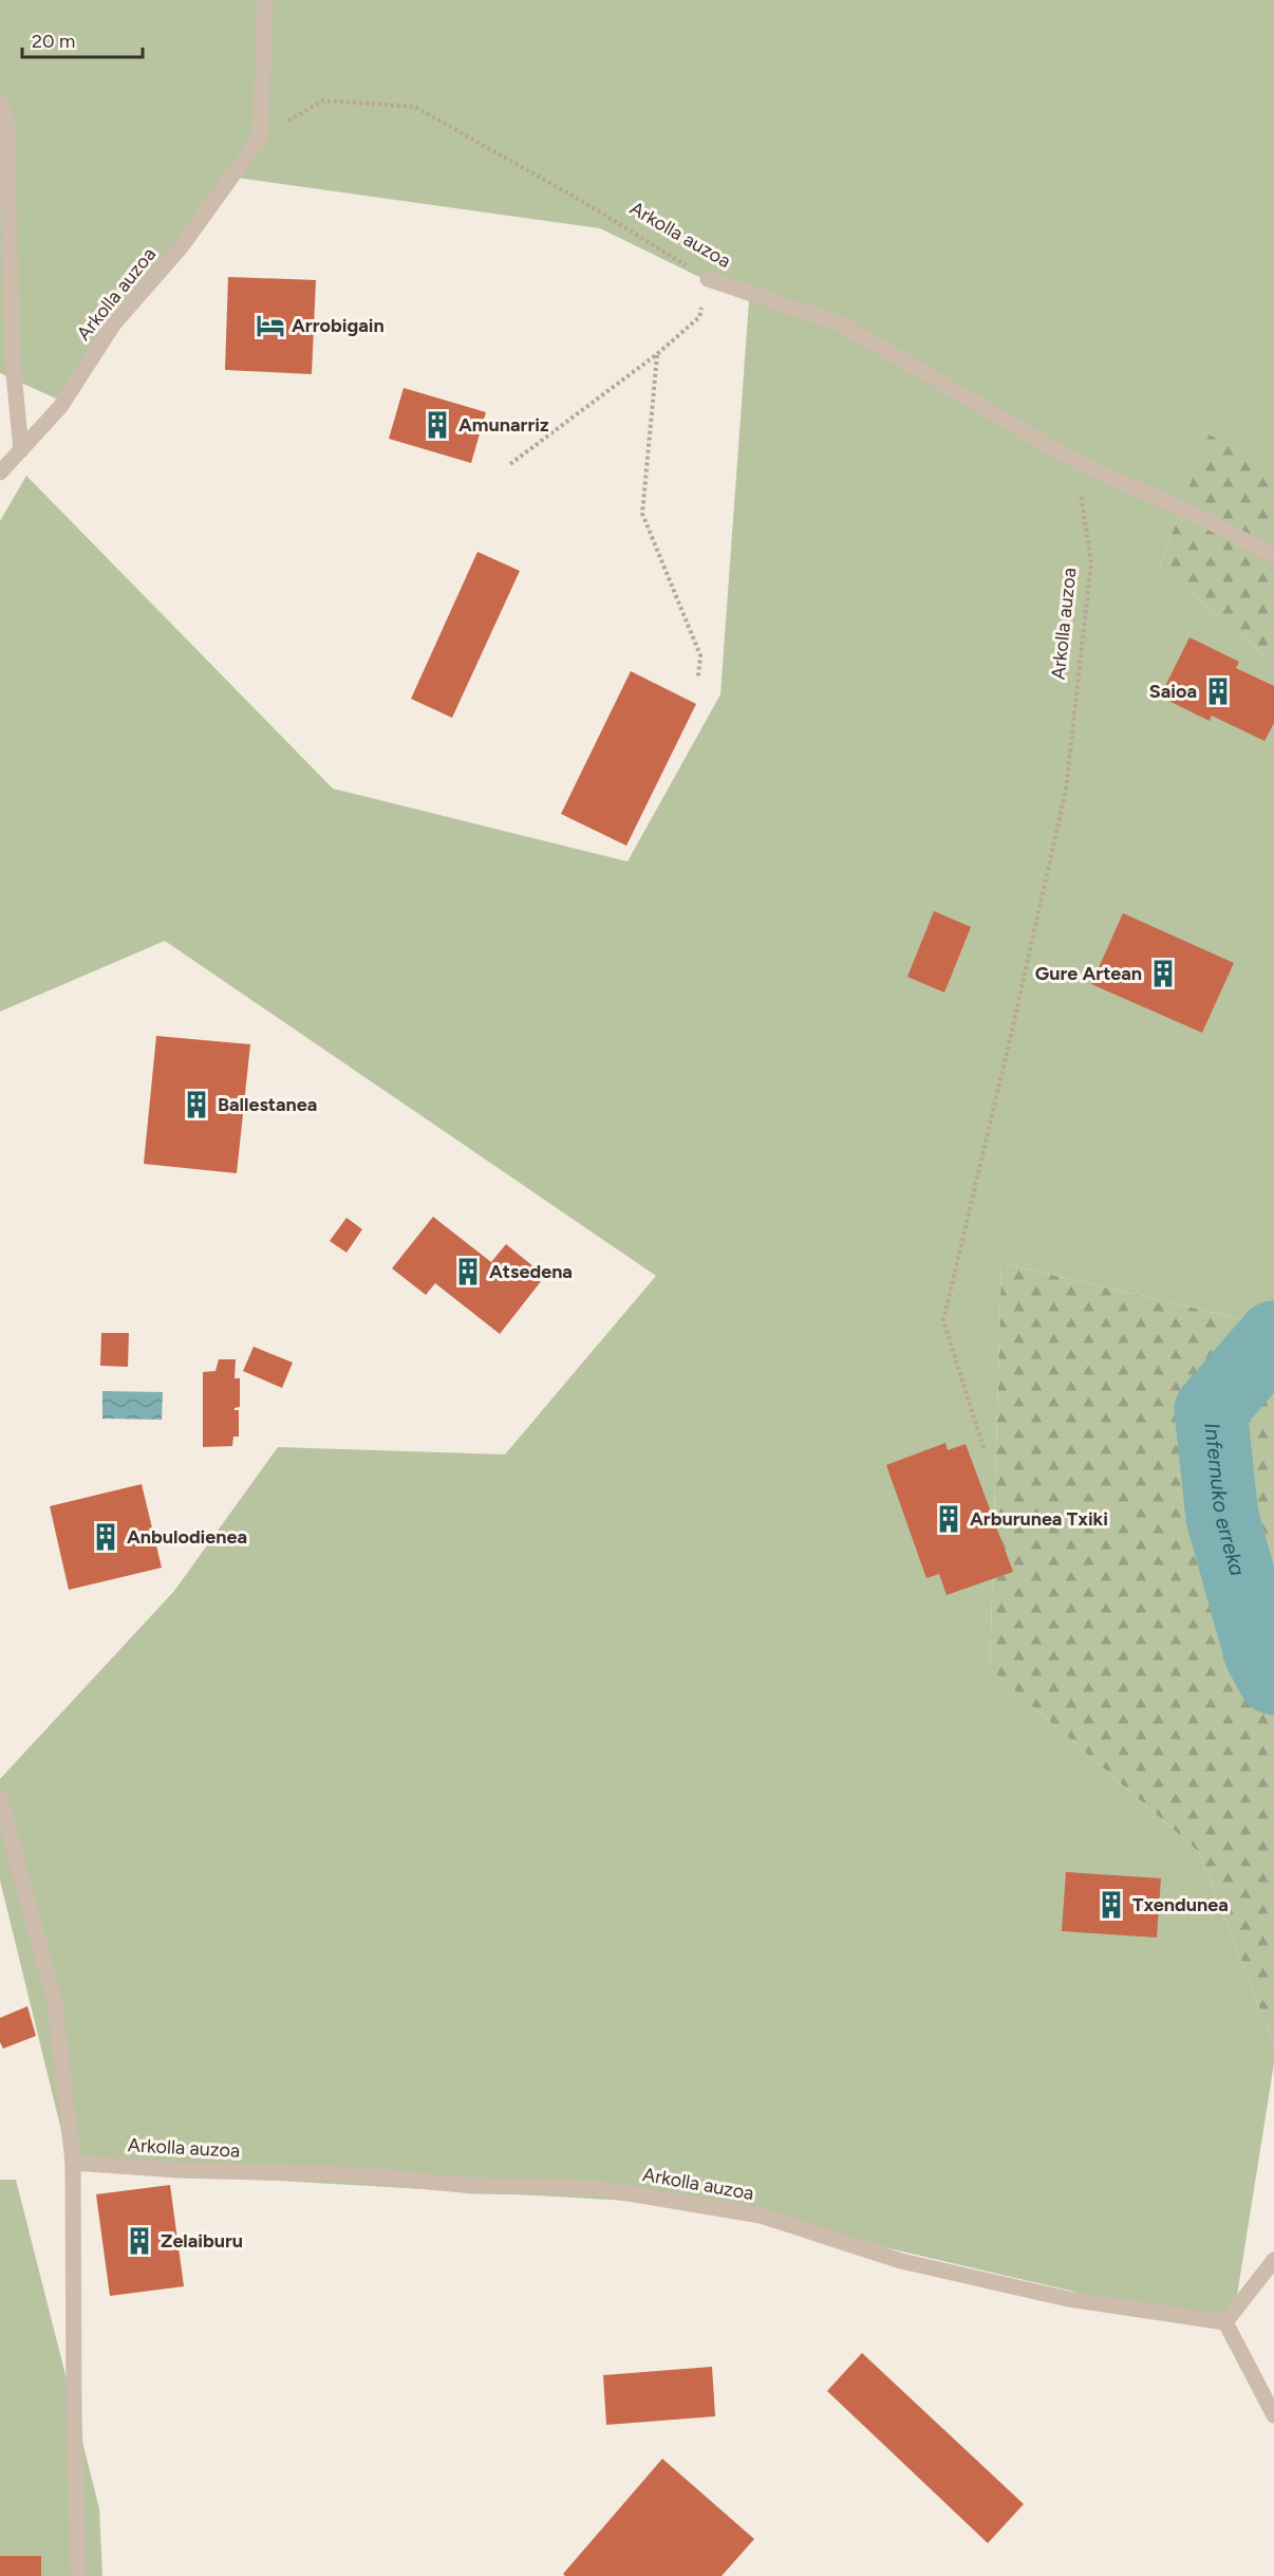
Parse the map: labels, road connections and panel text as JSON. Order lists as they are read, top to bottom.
{
  "streets": {
    "street": ["Arkolla auzoa"]
  },
  "water": ["Infernuko erreka"],
  "places": {
    "hotel": ["Arrobigain"],
    "building": [
      "Amunarriz",
      "Saioa",
      "Gure Artean",
      "Ballestanea",
      "Atsedena",
      "Arburunea Txiki",
      "Anbulodienea",
      "Txendunea",
      "Zelaiburu"
    ]
  },
  "scale_bar": "20 m"
}
